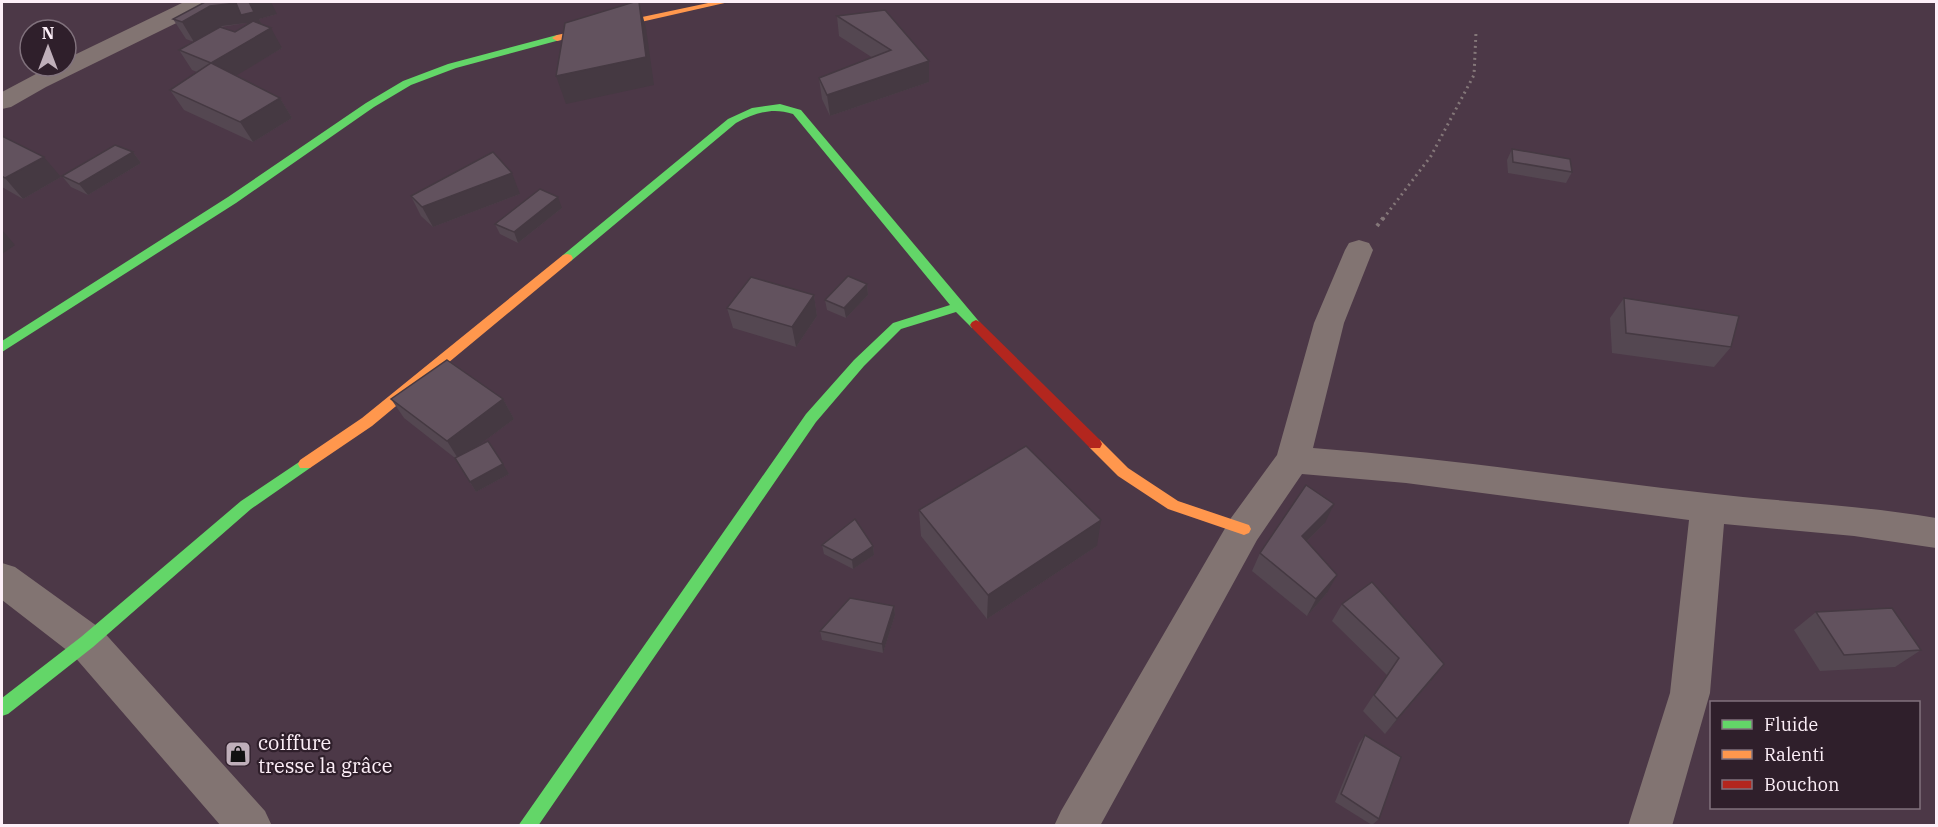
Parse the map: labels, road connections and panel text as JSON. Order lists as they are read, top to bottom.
{
  "places": {
    "shop": ["coiffure tresse la grâce"]
  },
  "legend": ["Fluide", "Ralenti", "Bouchon"],
  "north": "top"
}
